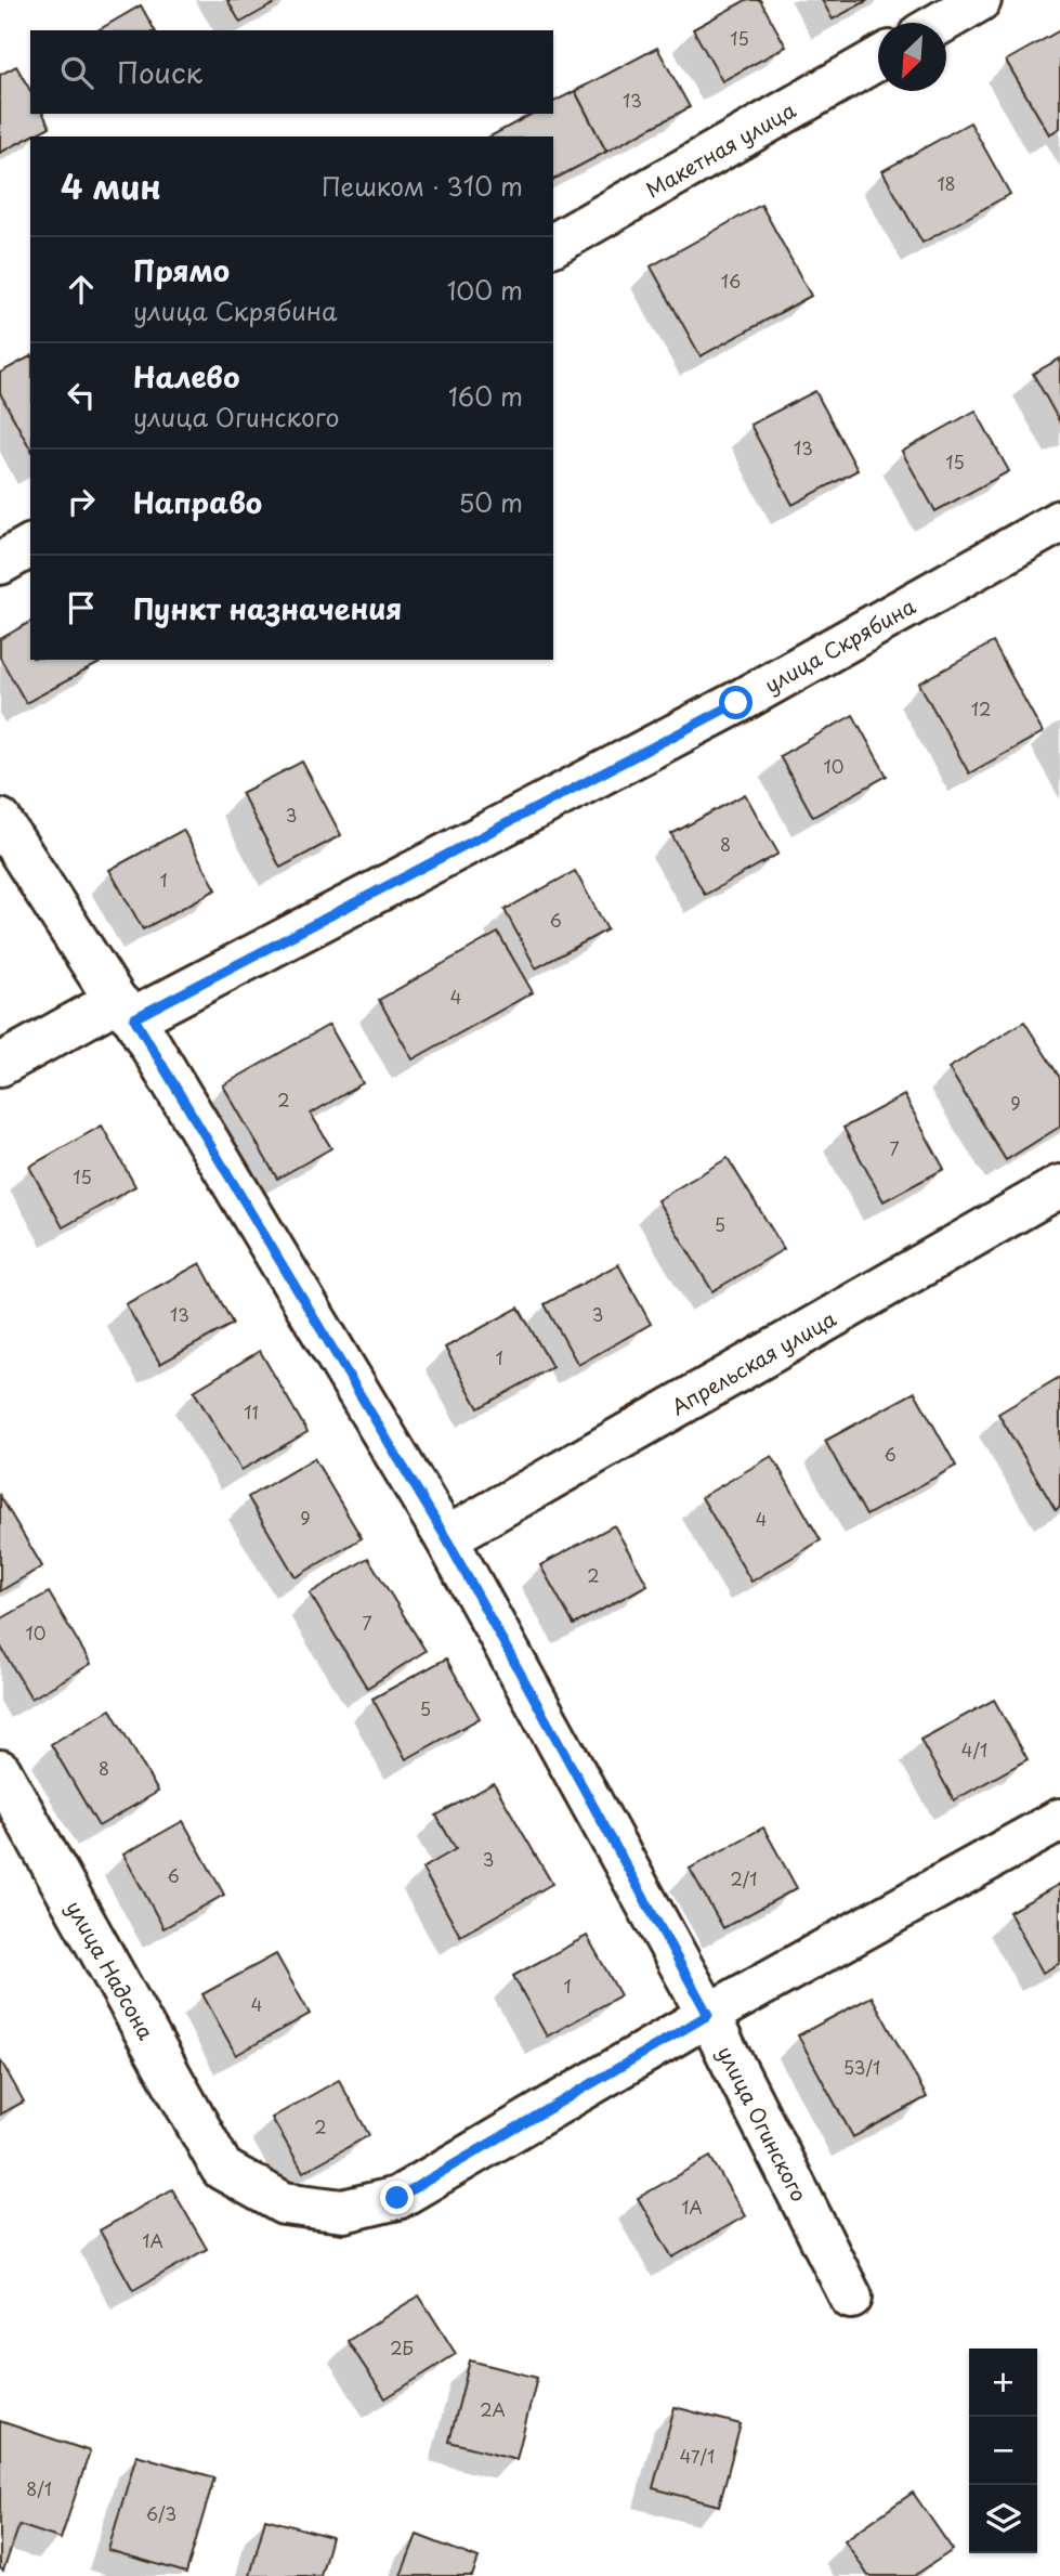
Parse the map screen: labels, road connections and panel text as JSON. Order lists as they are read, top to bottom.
{
  "streets": {
    "street": [
      "Макетная улица",
      "улица Скрябина",
      "Апрельская улица",
      "улица Надсона",
      "улица Огинского"
    ]
  },
  "crossings": [
    ["улица Скрябина", "улица Огинского"],
    ["Апрельская улица", "улица Огинского"],
    ["улица Надсона", "улица Огинского"]
  ],
  "house_numbers": [
    "15",
    "13",
    "18",
    "16",
    "13",
    "15",
    "12",
    "10",
    "3",
    "8",
    "1",
    "6",
    "4",
    "2",
    "9",
    "7",
    "15",
    "5",
    "13",
    "3",
    "1",
    "11",
    "6",
    "9",
    "4",
    "2",
    "7",
    "10",
    "5",
    "4/1",
    "8",
    "3",
    "6",
    "2/1",
    "1",
    "4",
    "53/1",
    "2",
    "1А",
    "1А",
    "2Б",
    "2А",
    "47/1",
    "8/1",
    "6/3"
  ],
  "north": "bottom left",
  "page": {
    "search": "Поиск",
    "heading": ["4 мин", "Пешком · 310 m"],
    "list": [
      ["Прямо", "улица Скрябина", "100 m"],
      ["Налево", "улица Огинского", "160 m"],
      ["Направо", "50 m"],
      "Пункт назначения"
    ],
    "map_buttons": ["+", "−"]
  }
}
